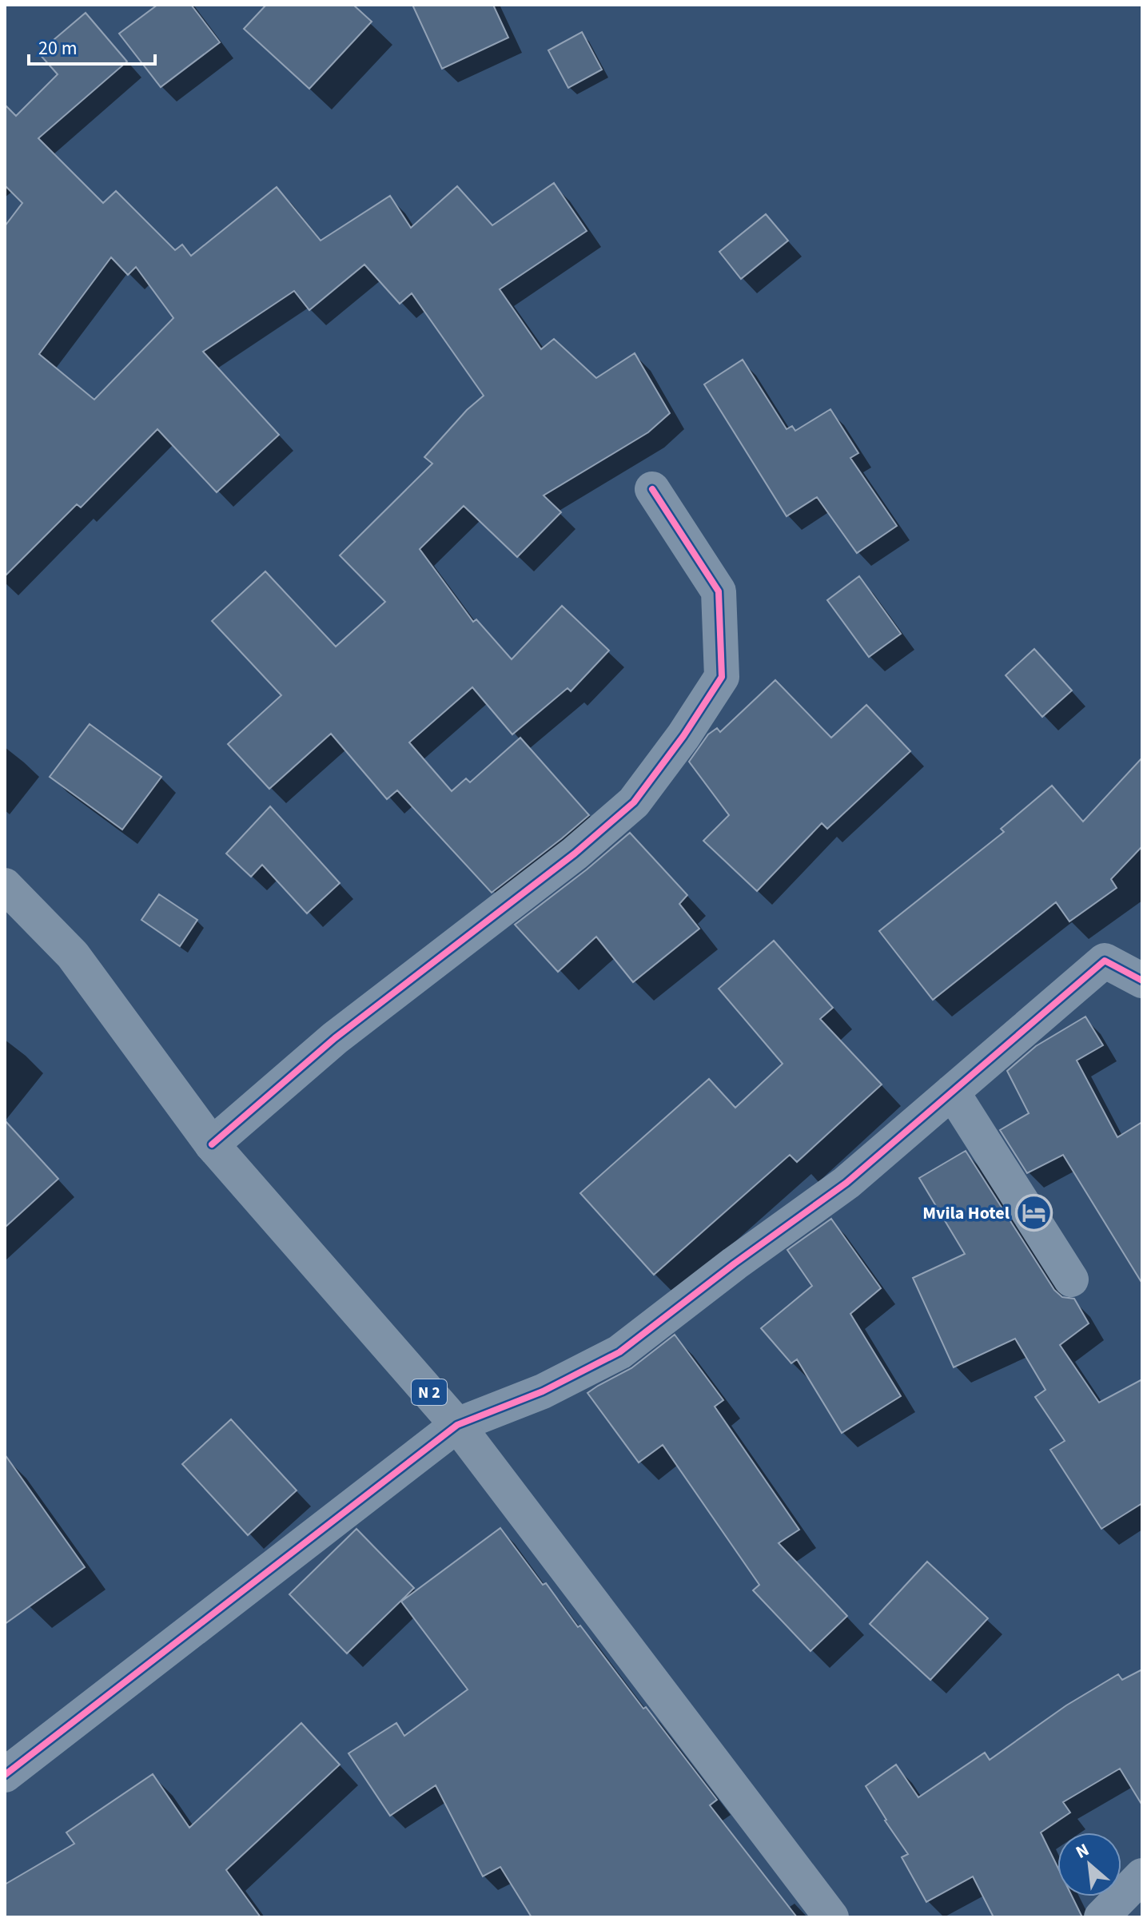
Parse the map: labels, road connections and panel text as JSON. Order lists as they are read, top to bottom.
{
  "streets": {
    "highway": ["N 2"]
  },
  "places": {
    "hotel": ["Mvila Hotel"]
  },
  "scale_bar": "20 m",
  "north": "top left"
}
